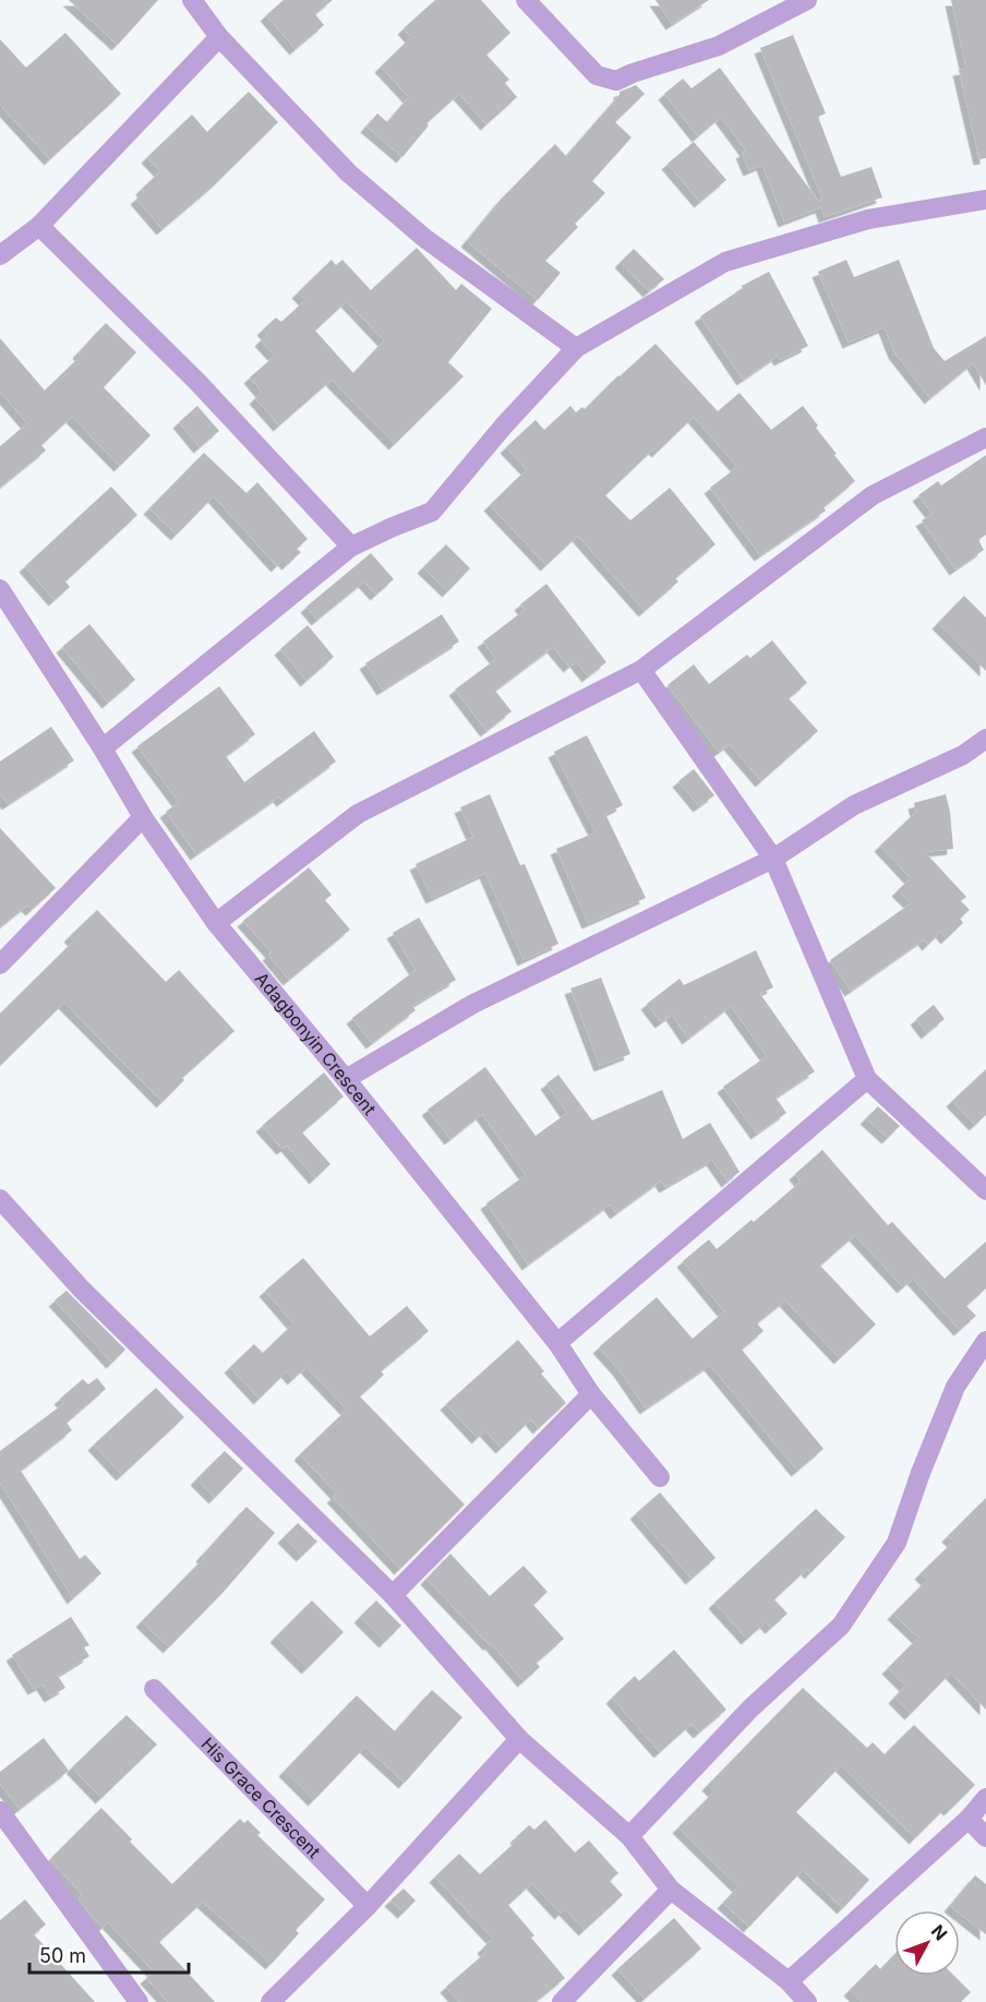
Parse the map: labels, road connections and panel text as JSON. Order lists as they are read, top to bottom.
{
  "streets": {
    "street": ["Adagbonyin Crescent", "His Grace Crescent"]
  },
  "scale_bar": "50 m",
  "north": "top right"
}
